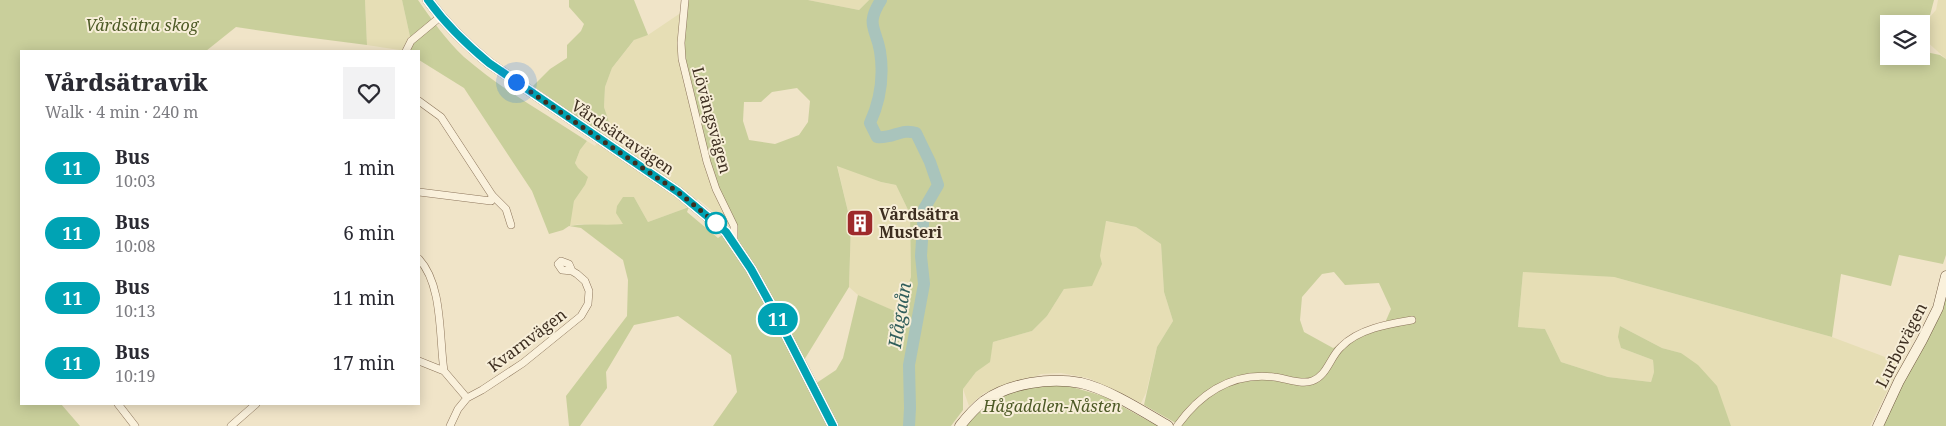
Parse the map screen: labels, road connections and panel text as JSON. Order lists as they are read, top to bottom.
{
  "streets": {
    "street": [
      "Lövängsvägen",
      "Vårdsätravägen",
      "Kvarnvägen",
      "Lurbovägen"
    ]
  },
  "crossings": [
    ["Lövängsvägen", "Vårdsätravägen"]
  ],
  "water": ["Hågaån"],
  "parks": ["Vårdsätra skog", "Hågadalen-Nåsten"],
  "places": {
    "building": ["Vårdsätra Musteri"]
  },
  "lines": ["bus line 11"],
  "page": {
    "on_map": "11",
    "heading": ["Vårdsätravik", "Walk · 4 min · 240 m"],
    "list": [
      {
        "mark": "11",
        "name": "Bus",
        "note": "10:03",
        "value": "1 min"
      },
      {
        "mark": "11",
        "name": "Bus",
        "note": "10:08",
        "value": "6 min"
      },
      {
        "mark": "11",
        "name": "Bus",
        "note": "10:13",
        "value": "11 min"
      },
      {
        "mark": "11",
        "name": "Bus",
        "note": "10:19",
        "value": "17 min"
      }
    ]
  }
}
